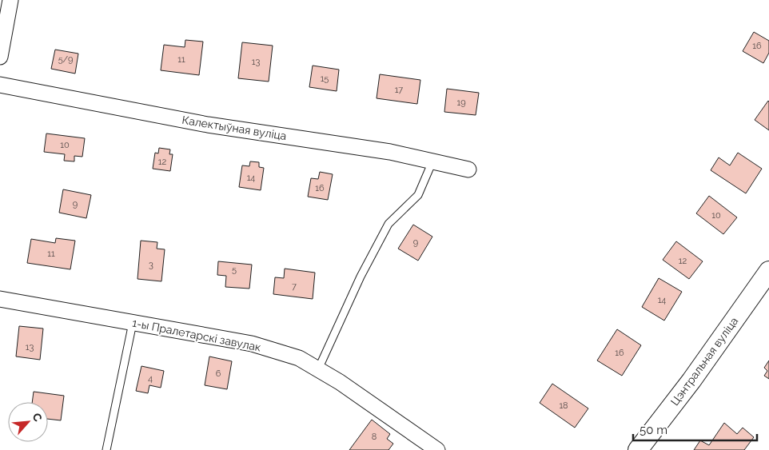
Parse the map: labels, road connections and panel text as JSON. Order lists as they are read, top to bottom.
{
  "streets": {
    "street": ["Калектыўная вуліца", "1-ы Пралетарскі завулак", "Цэнтральная вуліца"]
  },
  "house_numbers": [
    "16",
    "5/9",
    "11",
    "13",
    "15",
    "17",
    "19",
    "10",
    "12",
    "14",
    "16",
    "9",
    "10",
    "9",
    "11",
    "12",
    "3",
    "5",
    "7",
    "14",
    "13",
    "16",
    "6",
    "4",
    "18",
    "8"
  ],
  "scale_bar": "50 m",
  "north": "top right"
}
